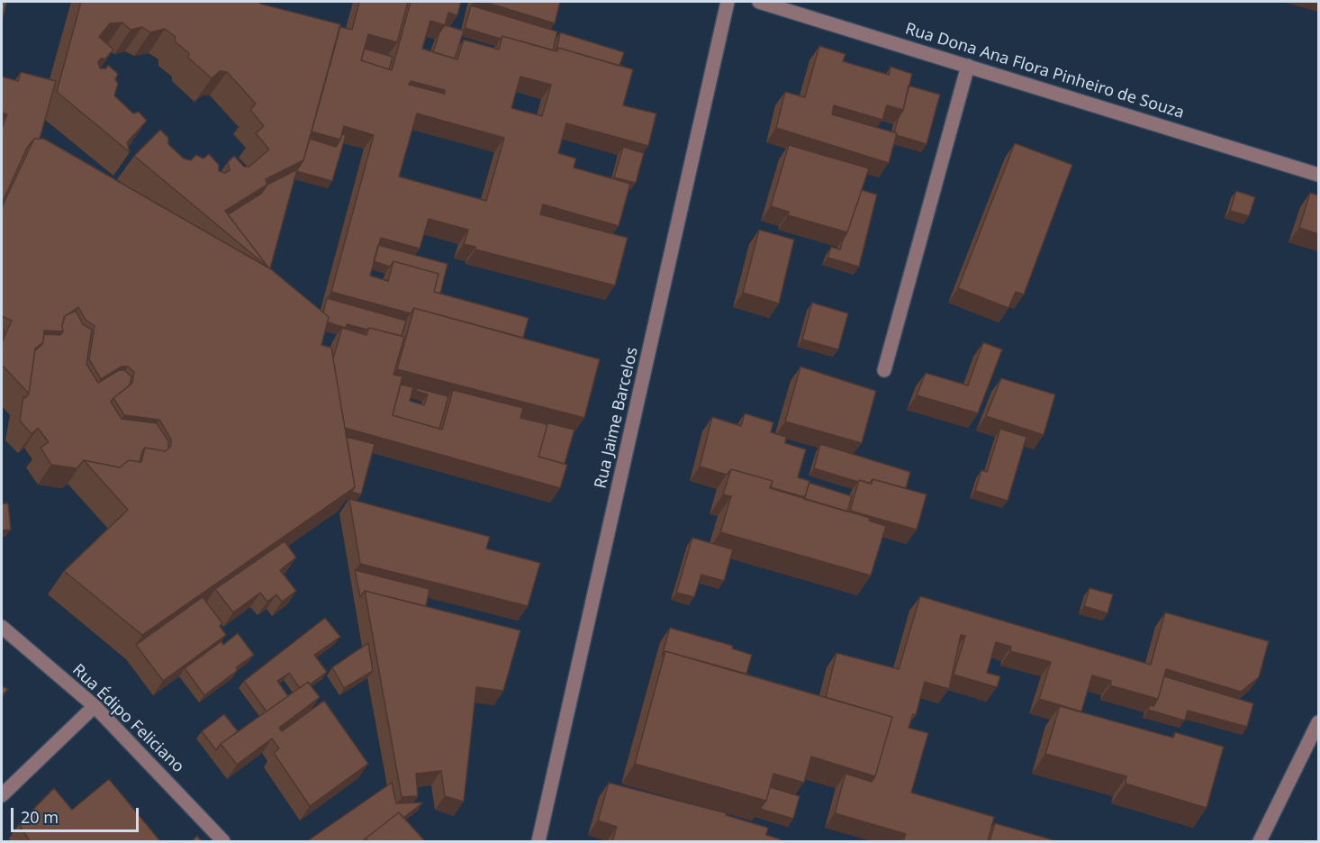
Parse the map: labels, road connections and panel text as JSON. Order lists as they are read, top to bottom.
{
  "streets": {
    "street": ["Rua Dona Ana Flora Pinheiro de Souza", "Rua Jaime Barcelos", "Rua Édipo Feliciano"]
  },
  "scale_bar": "20 m"
}
